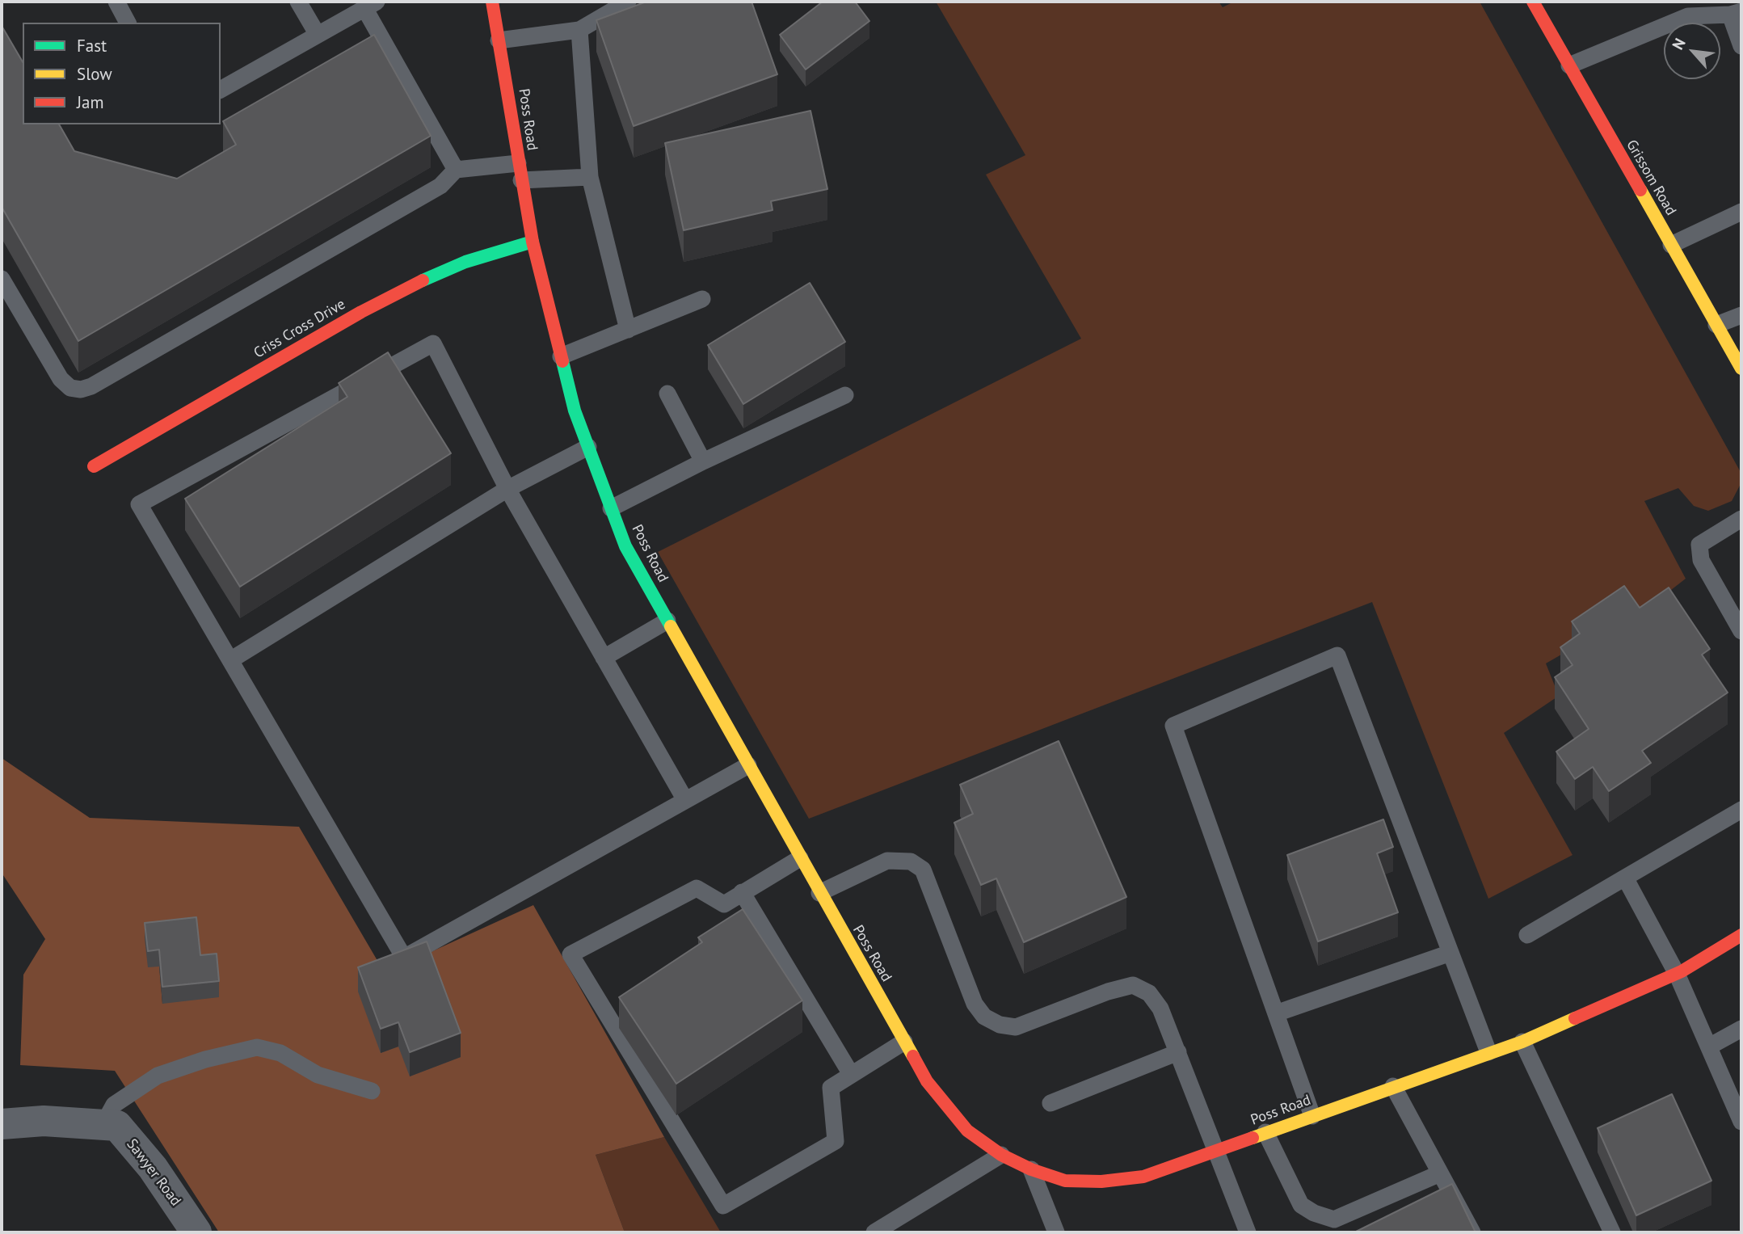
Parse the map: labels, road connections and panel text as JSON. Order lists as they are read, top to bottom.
{
  "streets": {
    "street": [
      "Poss Road",
      "Grissom Road",
      "Criss Cross Drive",
      "Sawyer Road"
    ]
  },
  "crossings": [
    ["Poss Road", "Criss Cross Drive"]
  ],
  "legend": ["Fast", "Slow", "Jam"],
  "north": "top left"
}
